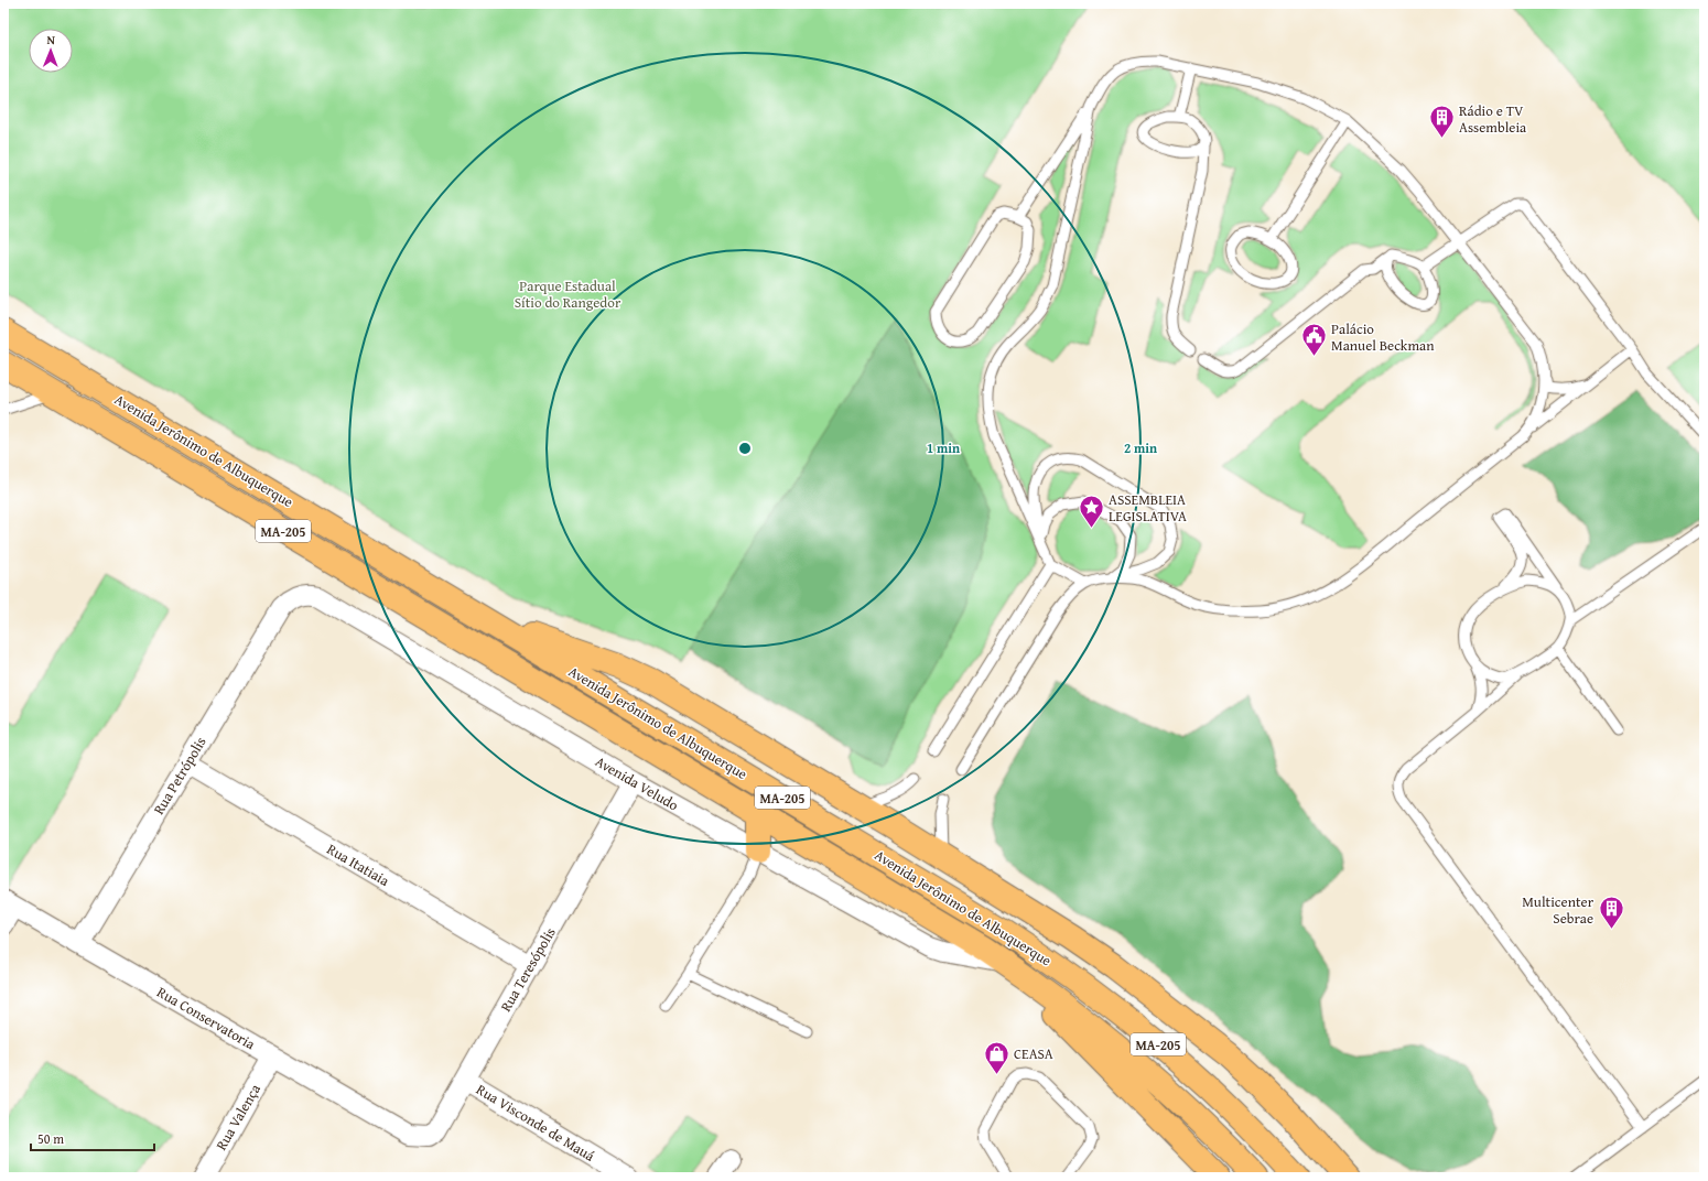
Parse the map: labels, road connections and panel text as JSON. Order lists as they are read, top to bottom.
{
  "streets": {
    "main road": ["Avenida Jerônimo de Albuquerque", "MA-205"],
    "street": [
      "Rua Petrópolis",
      "Avenida Veludo",
      "Rua Itatiaia",
      "Rua Teresópolis",
      "Rua Conservatoria",
      "Rua Valença",
      "Rua Visconde de Mauá"
    ]
  },
  "crossings": [
    ["Avenida Jerônimo de Albuquerque", "Avenida Veludo"],
    ["Rua Petrópolis", "Avenida Veludo"],
    ["Rua Petrópolis", "Rua Itatiaia"],
    ["Rua Petrópolis", "Rua Conservatoria"],
    ["Avenida Veludo", "Rua Teresópolis"],
    ["Rua Itatiaia", "Rua Teresópolis"],
    ["Rua Teresópolis", "Rua Conservatoria"],
    ["Rua Teresópolis", "Rua Visconde de Mauá"],
    ["Rua Conservatoria", "Rua Valença"]
  ],
  "parks": ["Parque Estadual Sítio do Rangedor"],
  "places": {
    "building": ["Rádio e TV Assembleia", "Multicenter Sebrae"],
    "public building": ["Palácio Manuel Beckman"],
    "place": ["ASSEMBLEIA LEGISLATIVA"],
    "shop": ["CEASA"]
  },
  "scale_bar": "50 m",
  "north": "top",
  "rings": ["1 min", "2 min"]
}
